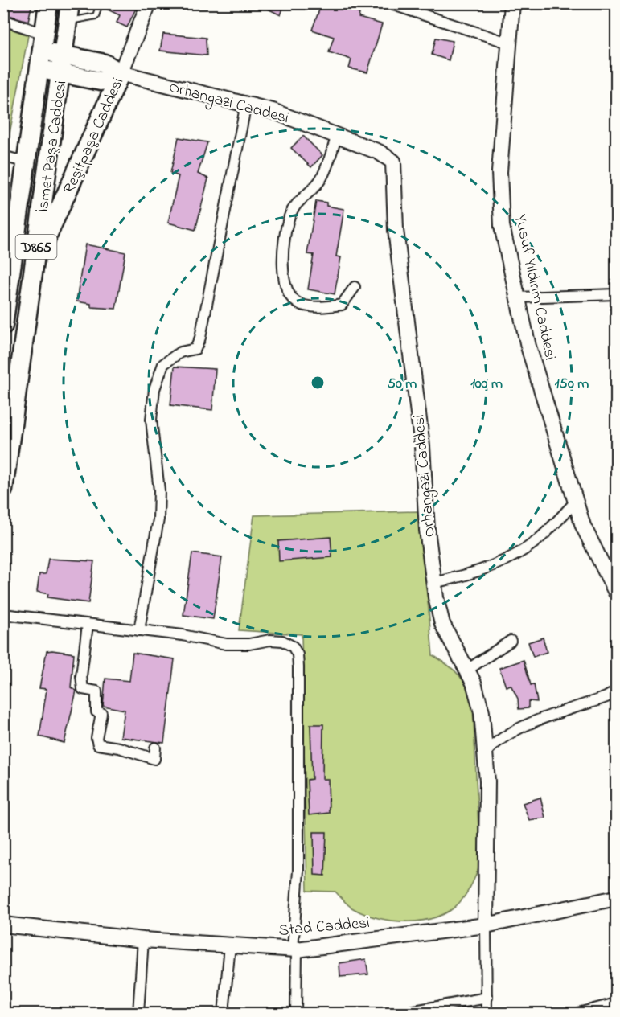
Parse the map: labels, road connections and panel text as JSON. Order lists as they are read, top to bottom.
{
  "streets": {
    "highway": [
      "Orhangazi Caddesi",
      "Reşitpaşa Caddesi",
      "İsmet Paşa Caddesi",
      "D865"
    ],
    "street": ["Yusuf Yıldırım Caddesi", "Stad Caddesi"]
  },
  "crossings": [
    ["Orhangazi Caddesi", "Reşitpaşa Caddesi"],
    ["Orhangazi Caddesi", "İsmet Paşa Caddesi"],
    ["Orhangazi Caddesi", "Stad Caddesi"],
    ["Reşitpaşa Caddesi", "İsmet Paşa Caddesi"]
  ],
  "rings": ["50 m", "100 m", "150 m"]
}
